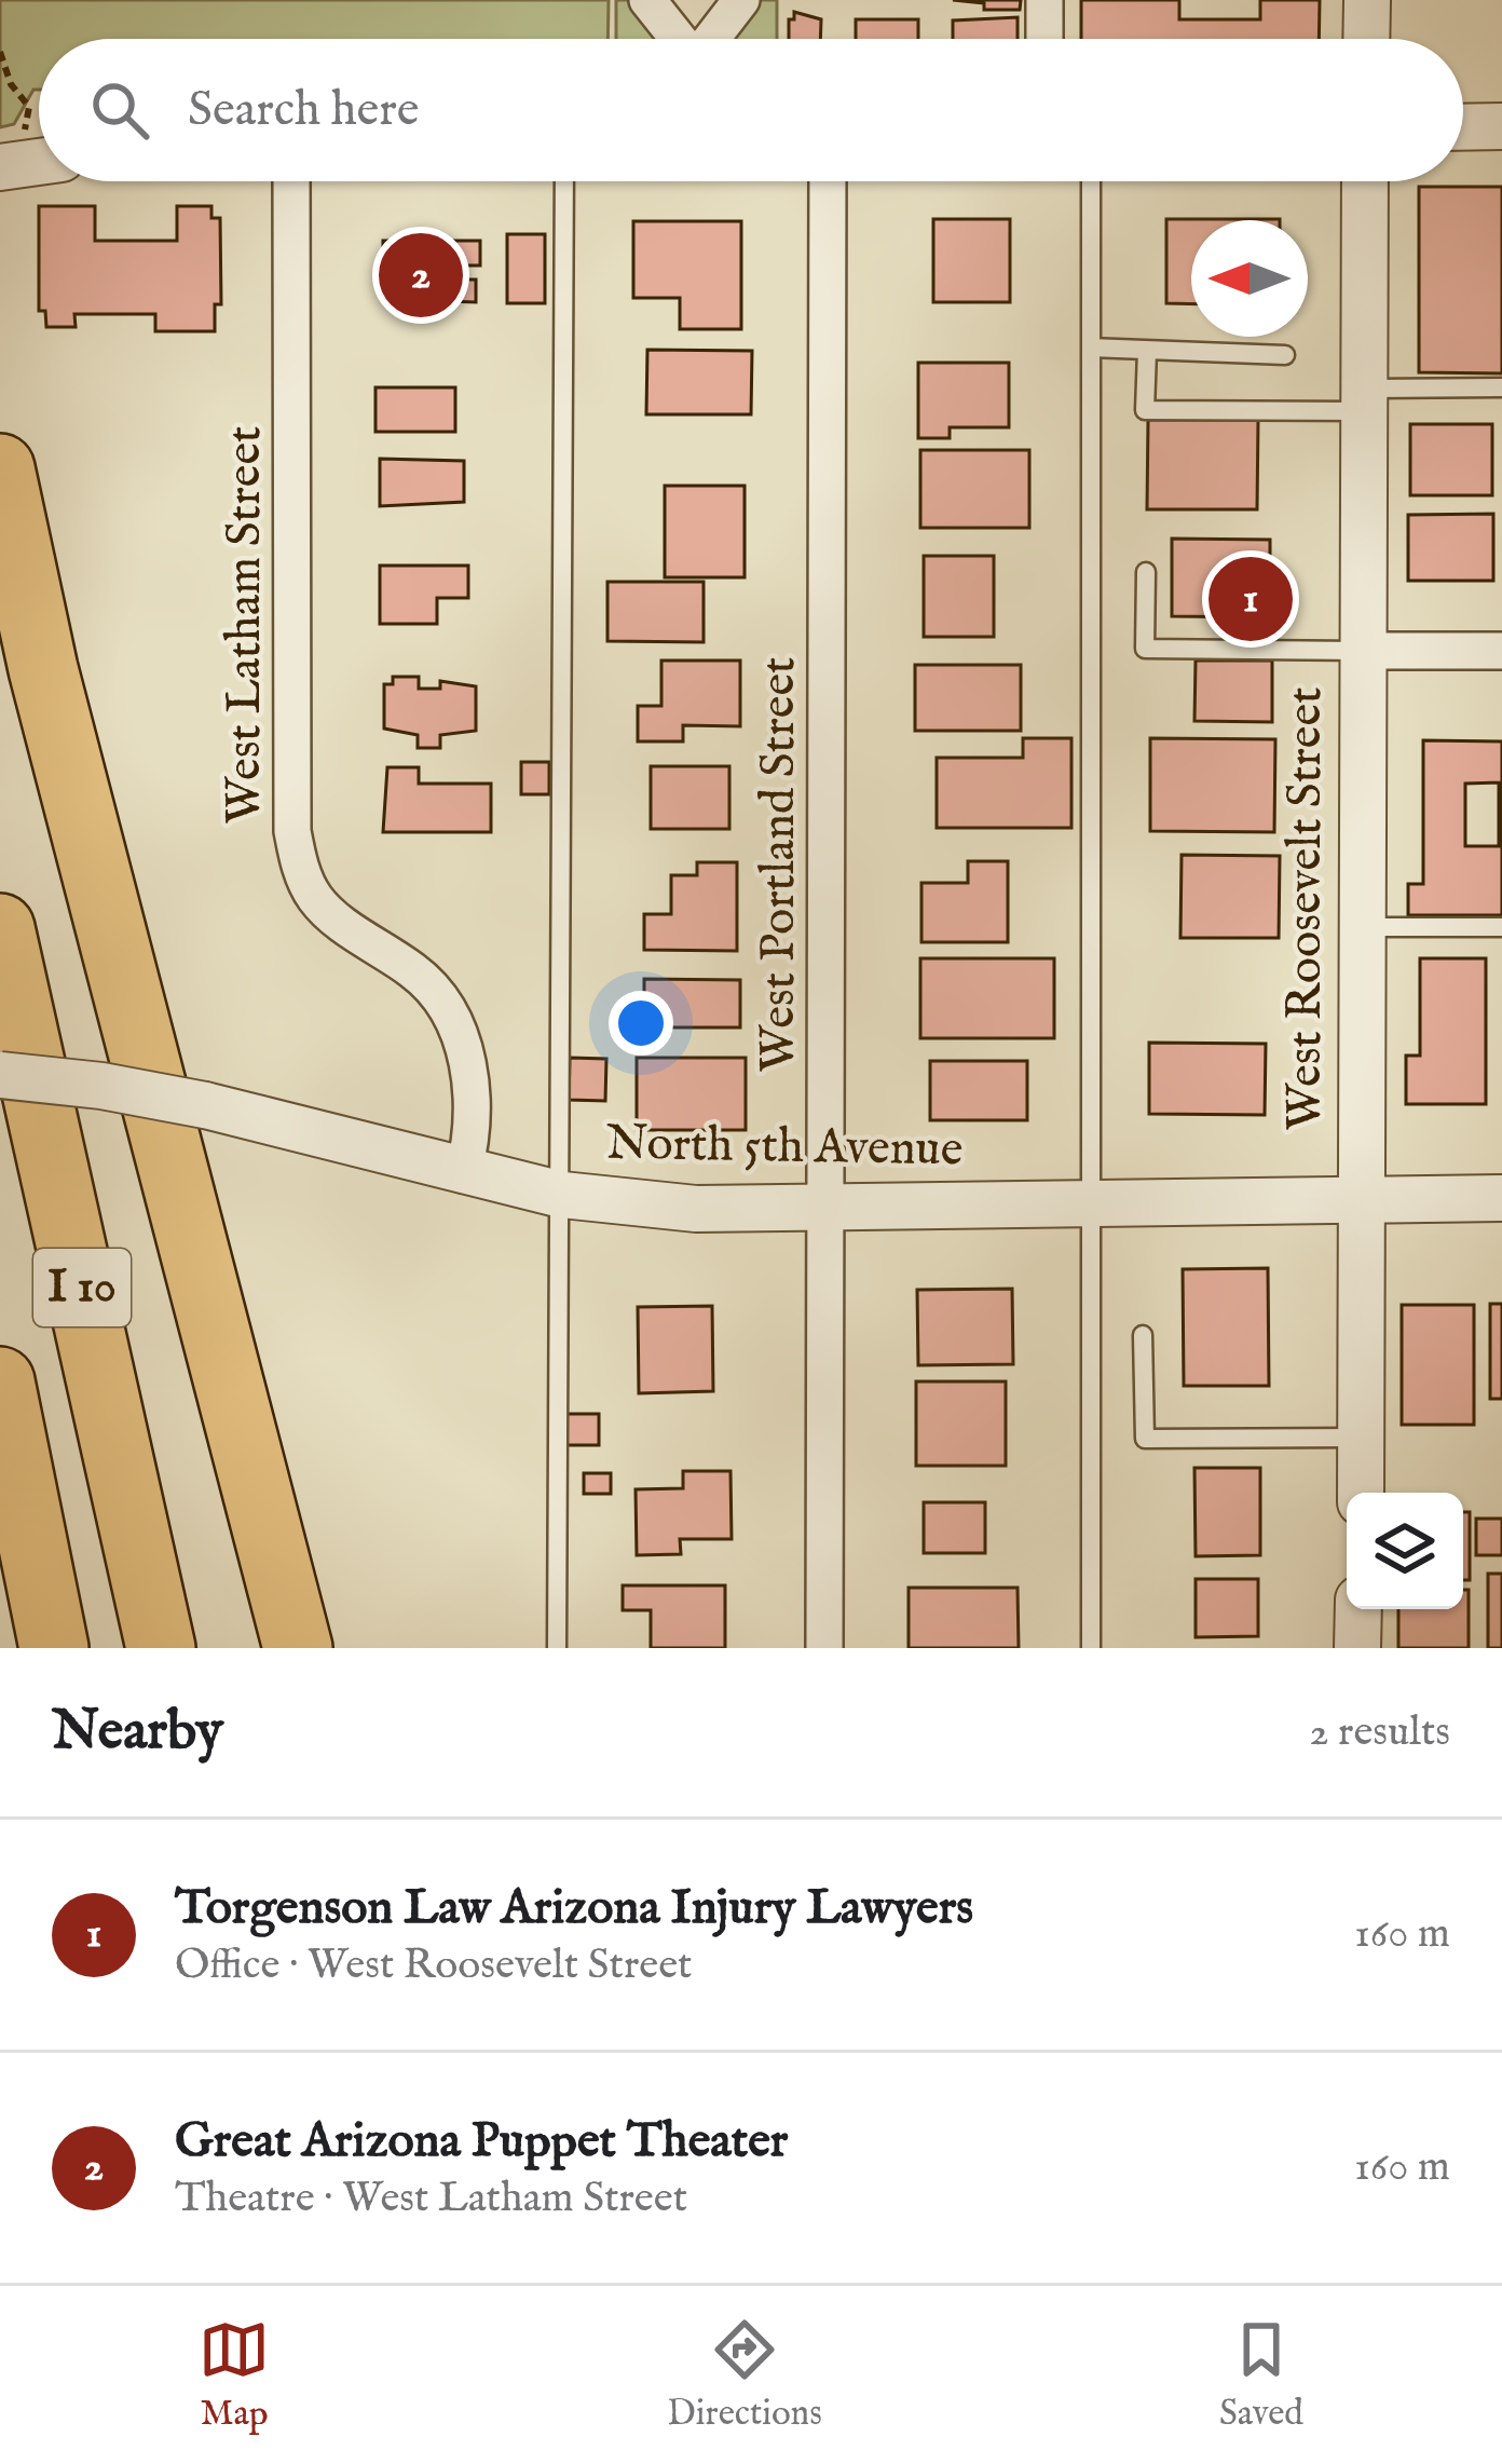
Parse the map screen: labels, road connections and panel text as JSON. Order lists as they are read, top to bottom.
{
  "streets": {
    "highway": ["I 10"],
    "street": [
      "West Latham Street",
      "West Portland Street",
      "West Roosevelt Street",
      "North 5th Avenue"
    ]
  },
  "crossings": [
    ["West Latham Street", "North 5th Avenue"],
    ["West Portland Street", "North 5th Avenue"],
    ["West Roosevelt Street", "North 5th Avenue"]
  ],
  "north": "left",
  "page": {
    "search": "Search here",
    "pins": ["2", "1"],
    "heading": ["Nearby", "2 results"],
    "list": [
      {
        "mark": "1",
        "name": "Torgenson Law Arizona Injury Lawyers",
        "note": "Office · West Roosevelt Street",
        "value": "160 m"
      },
      {
        "mark": "2",
        "name": "Great Arizona Puppet Theater",
        "note": "Theatre · West Latham Street",
        "value": "160 m"
      }
    ],
    "nav": ["Map", "Directions", "Saved"]
  }
}
